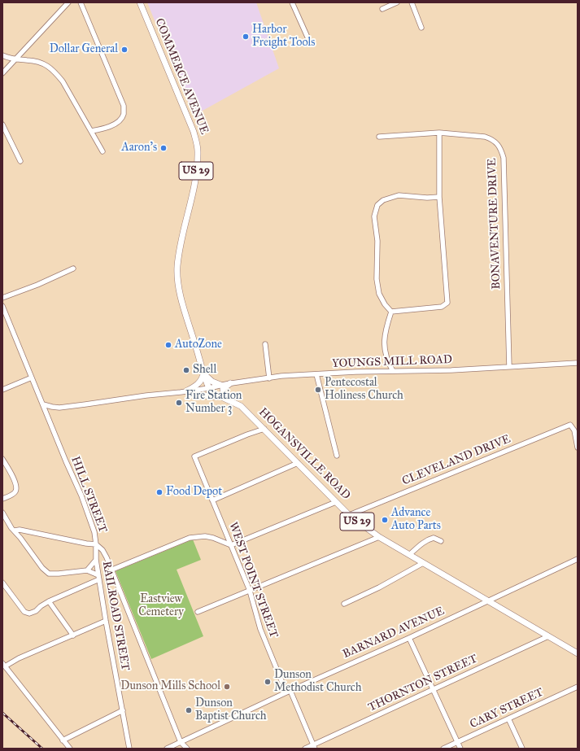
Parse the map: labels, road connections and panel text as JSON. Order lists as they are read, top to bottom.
{
  "streets": {
    "main road": ["COMMERCE AVENUE", "US 29", "HOGANSVILLE ROAD"],
    "street": [
      "BONAVENTURE DRIVE",
      "YOUNGS MILL ROAD",
      "CLEVELAND DRIVE",
      "HILL STREET",
      "WEST POINT STREET",
      "RAILROAD STREET",
      "BARNARD AVENUE",
      "THORNTON STREET",
      "CARY STREET"
    ]
  },
  "crossings": [
    ["COMMERCE AVENUE", "YOUNGS MILL ROAD"],
    ["COMMERCE AVENUE", "HOGANSVILLE ROAD"],
    ["BONAVENTURE DRIVE", "YOUNGS MILL ROAD"],
    ["YOUNGS MILL ROAD", "HOGANSVILLE ROAD"],
    ["HOGANSVILLE ROAD", "CLEVELAND DRIVE"],
    ["HOGANSVILLE ROAD", "WEST POINT STREET"],
    ["HOGANSVILLE ROAD", "BARNARD AVENUE"],
    ["HOGANSVILLE ROAD", "THORNTON STREET"],
    ["HILL STREET", "RAILROAD STREET"],
    ["HILL STREET", "BARNARD AVENUE"],
    ["WEST POINT STREET", "BARNARD AVENUE"],
    ["WEST POINT STREET", "THORNTON STREET"]
  ],
  "parks": ["Eastview Cemetery"],
  "places": [
    "Harbor Freight Tools",
    "Dollar General",
    "Aaron's",
    "AutoZone",
    "Shell",
    "Pentecostal Holiness Church",
    "Fire Station Number 3",
    "Food Depot",
    "Advance Auto Parts",
    "Dunson Methodist Church",
    "Dunson Mills School",
    "Dunson Baptist Church"
  ]
}
